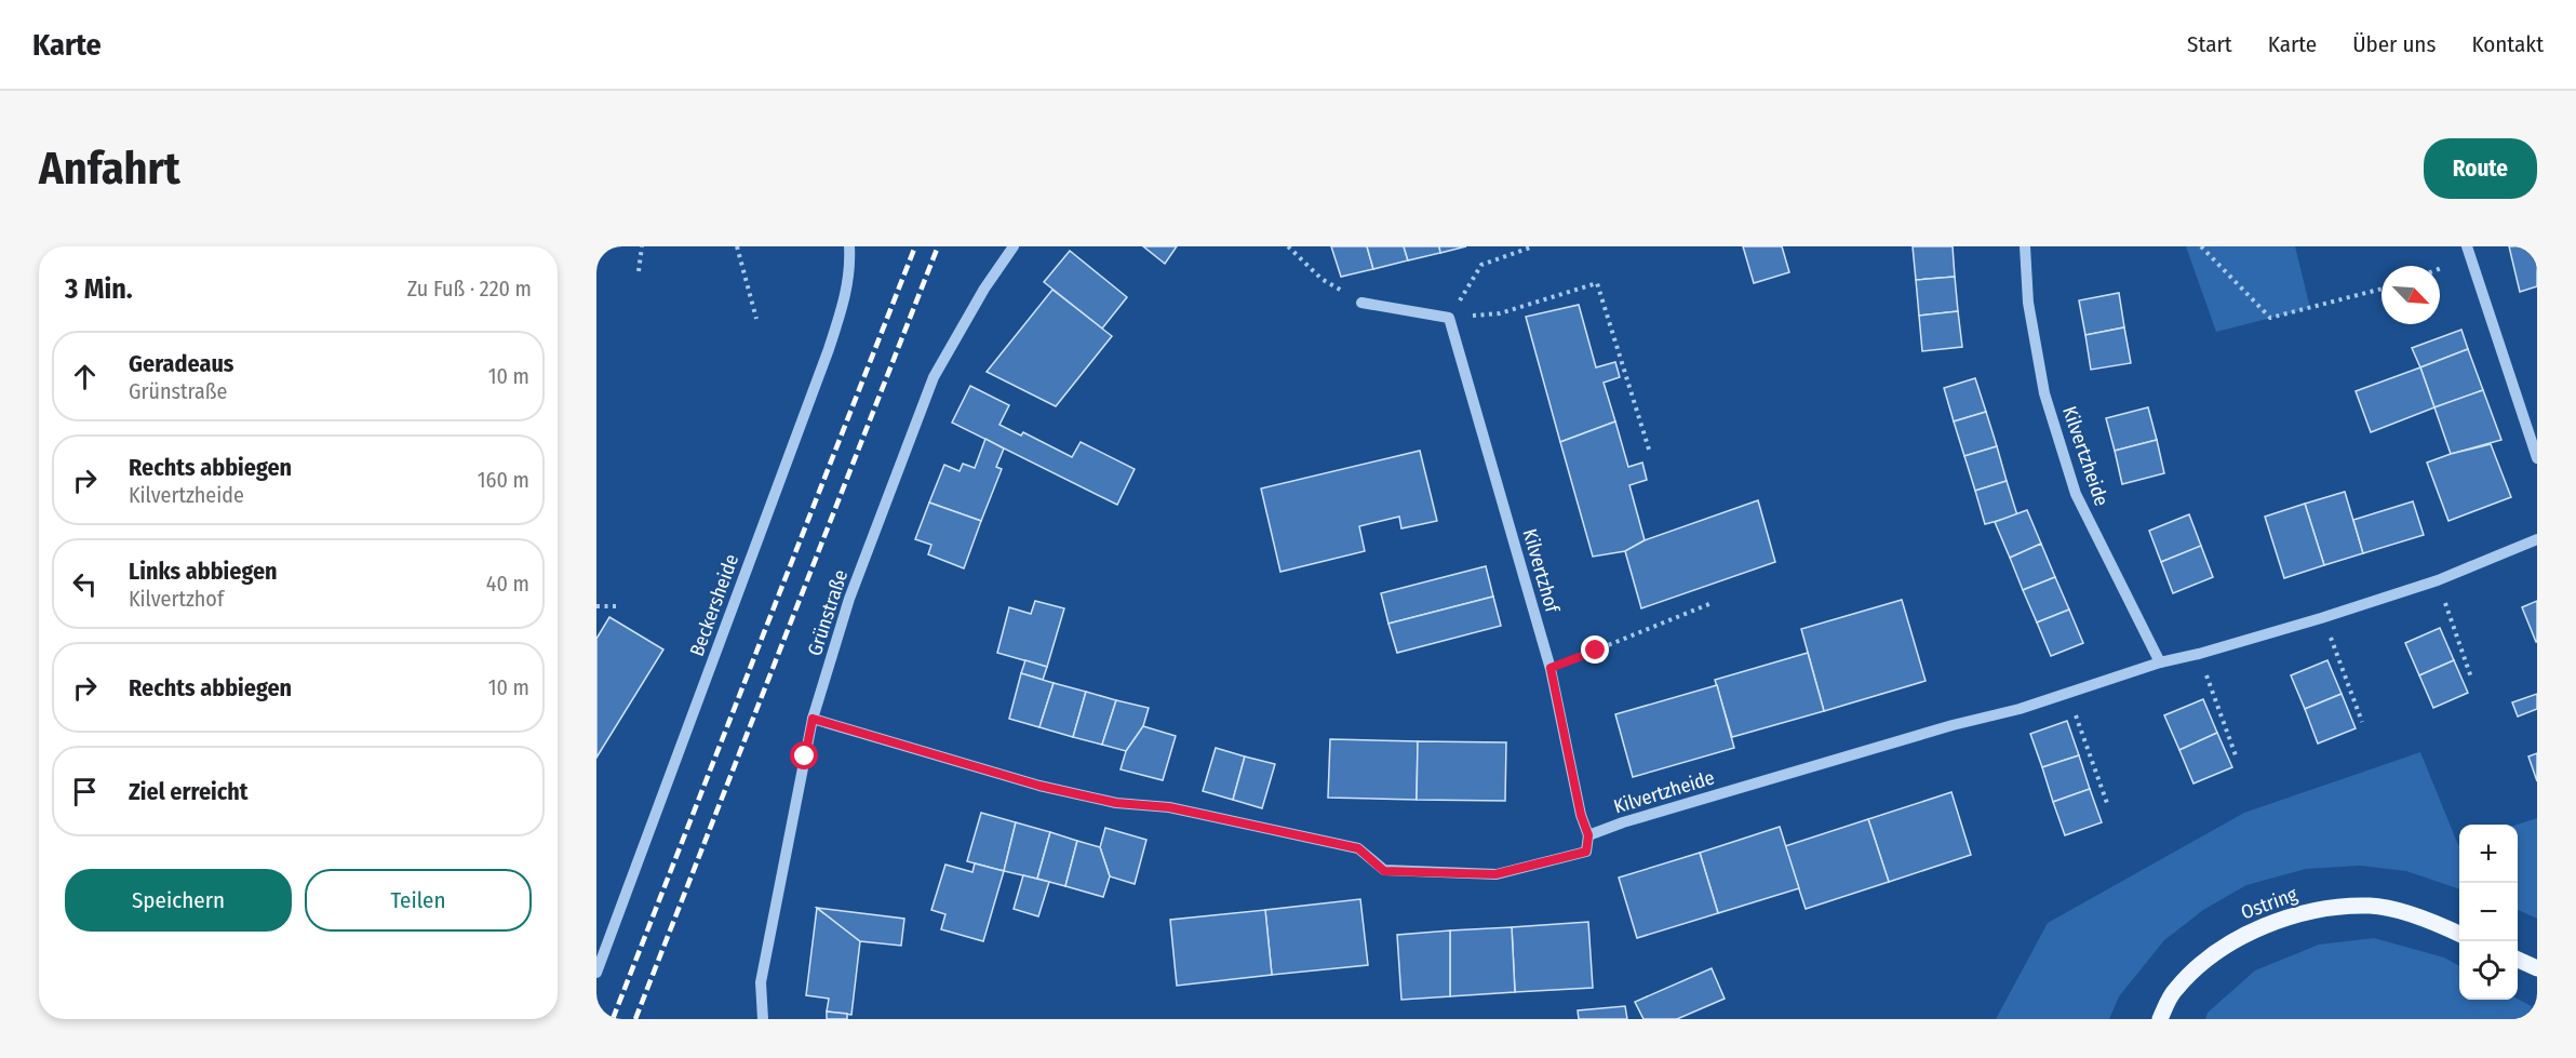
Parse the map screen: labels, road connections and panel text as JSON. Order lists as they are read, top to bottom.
{
  "streets": {
    "main road": ["Ostring"],
    "street": [
      "Kilvertzheide",
      "Kilvertzhof",
      "Beckersheide",
      "Grünstraße"
    ]
  },
  "crossings": [
    ["Kilvertzheide", "Kilvertzhof"],
    ["Kilvertzheide", "Grünstraße"]
  ],
  "north": "bottom right",
  "page": {
    "header": "Karte",
    "nav": [
      "Start",
      "Karte",
      "Über uns",
      "Kontakt"
    ],
    "buttons": [
      "Route",
      ["Speichern", "Teilen"]
    ],
    "title": "Anfahrt",
    "heading": ["3 Min.", "Zu Fuß · 220 m"],
    "list": [
      ["Geradeaus", "Grünstraße", "10 m"],
      ["Rechts abbiegen", "Kilvertzheide", "160 m"],
      ["Links abbiegen", "Kilvertzhof", "40 m"],
      ["Rechts abbiegen", "10 m"],
      "Ziel erreicht"
    ],
    "map_buttons": ["+", "−"]
  }
}
